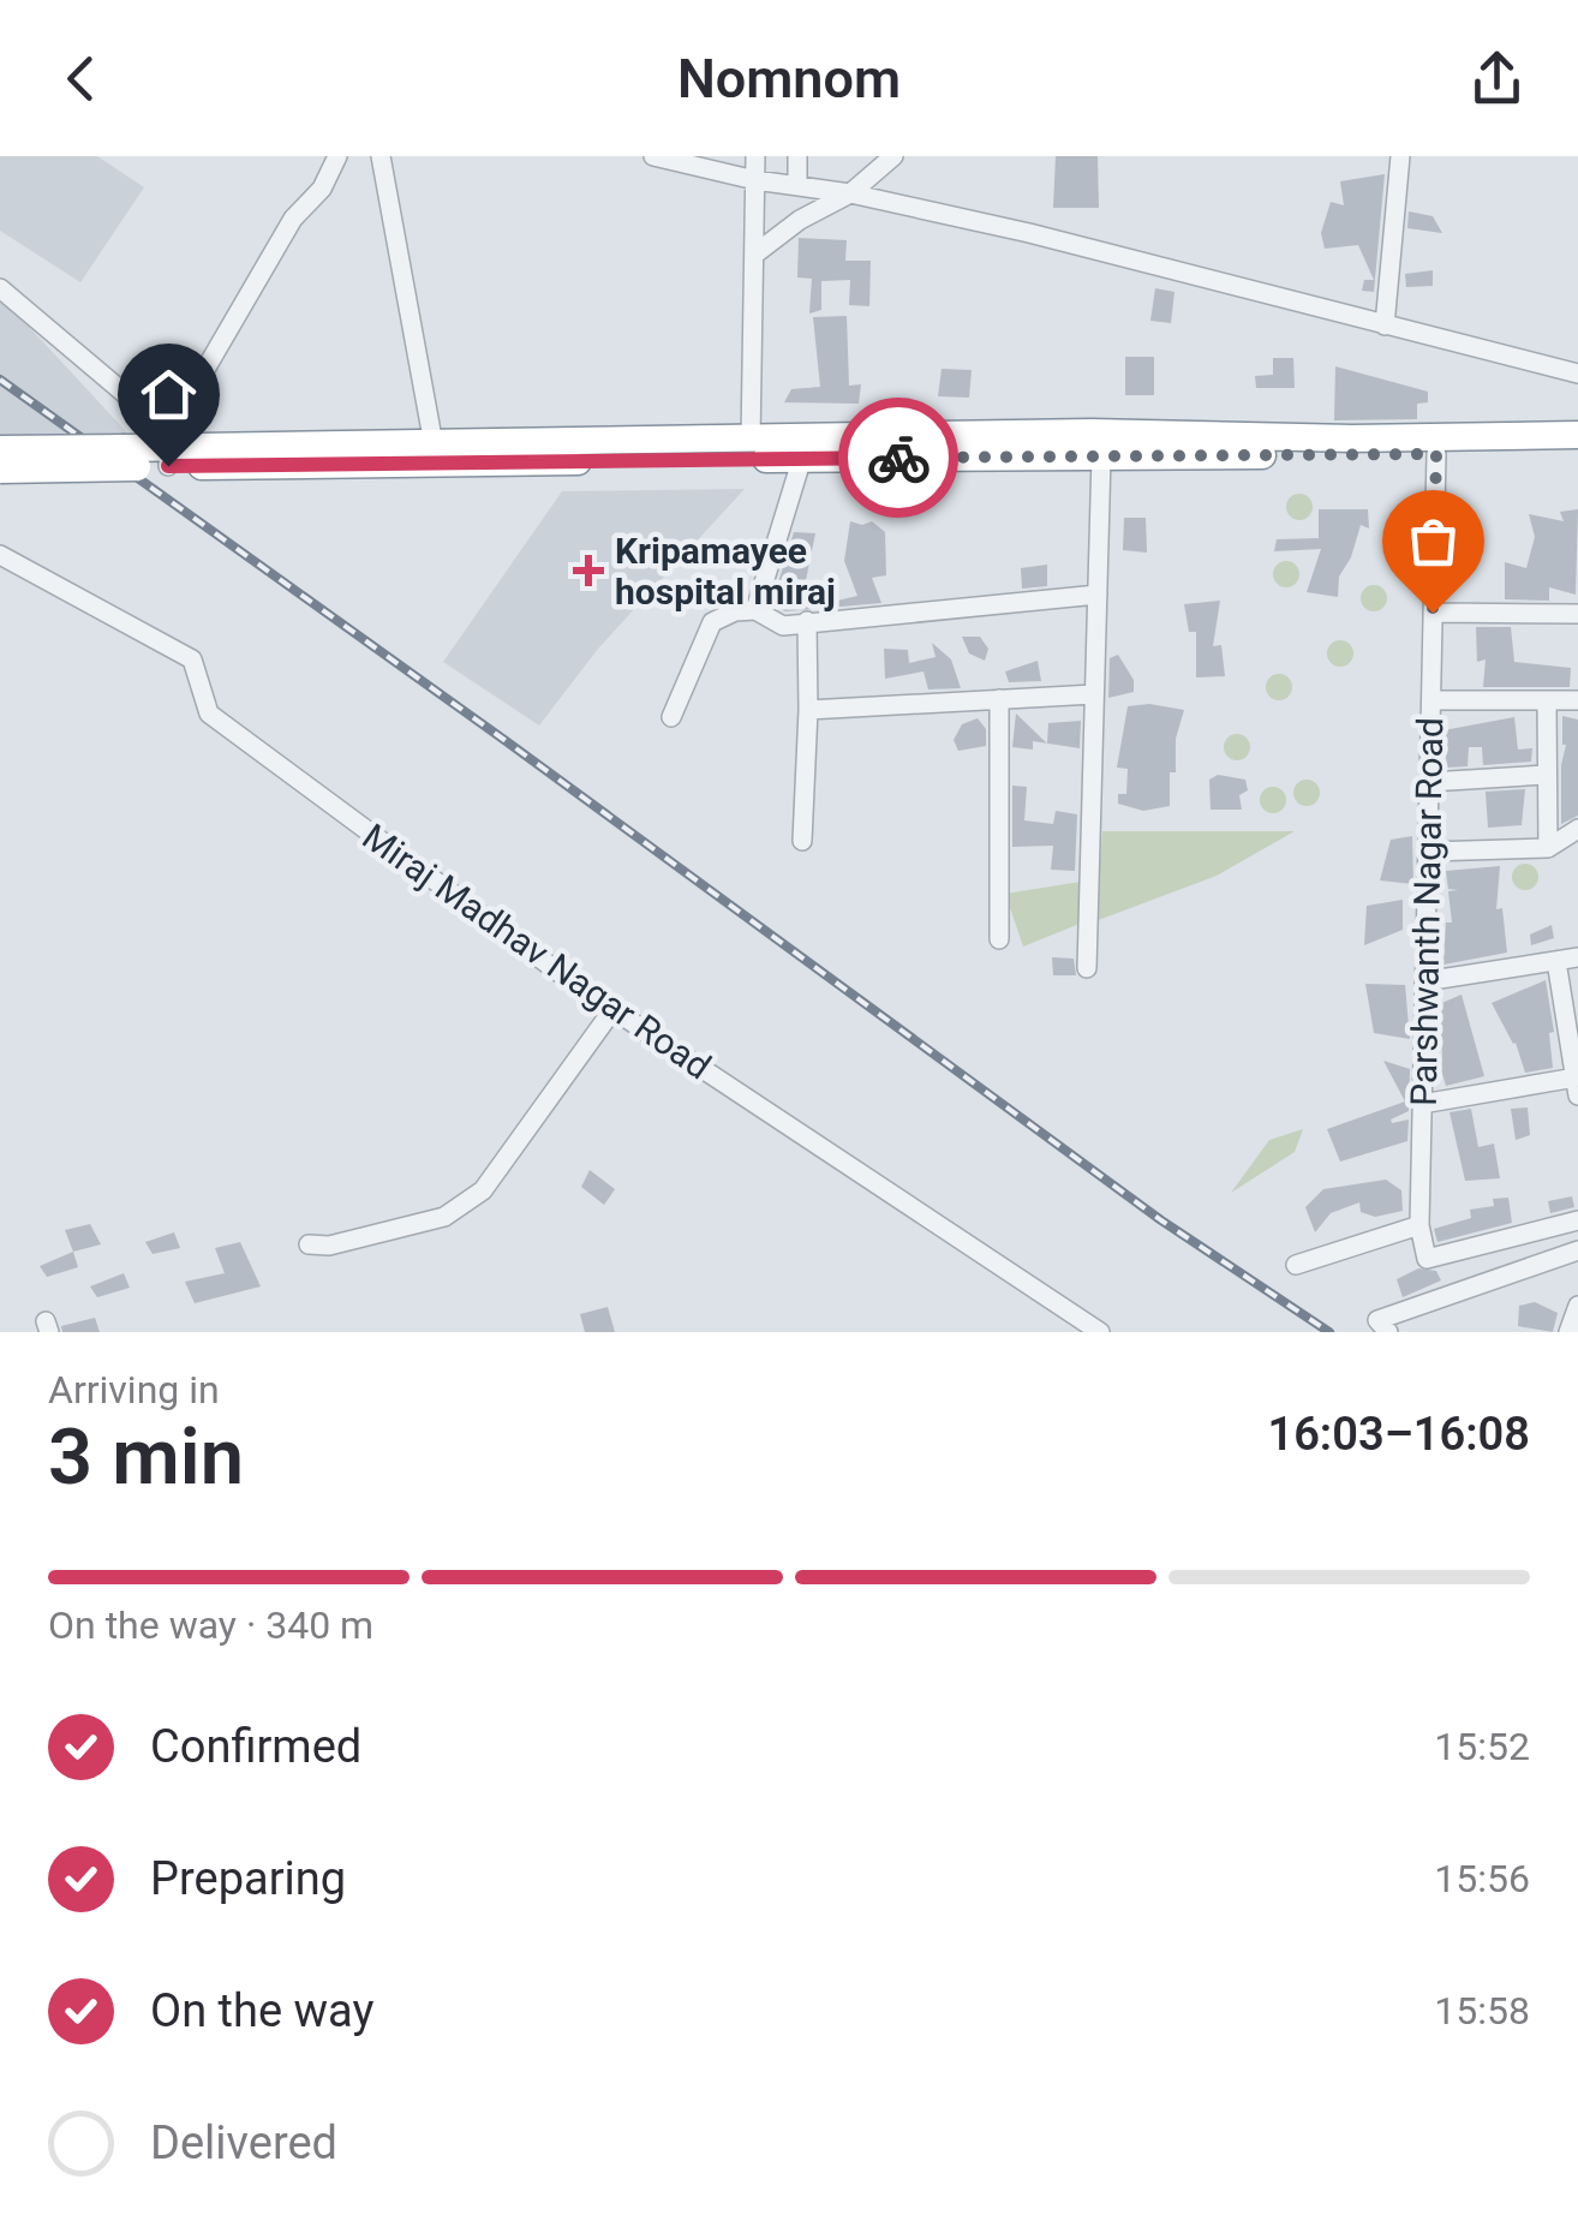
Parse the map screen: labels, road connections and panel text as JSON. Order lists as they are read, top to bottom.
{
  "streets": {
    "street": ["Parshwanth Nagar Road", "Miraj Madhav Nagar Road"]
  },
  "places": {
    "health": ["Kripamayee hospital miraj"]
  },
  "page": {
    "header": "Nomnom",
    "heading": ["3 min", "Arriving in", "16:03–16:08"],
    "bar": "On the way · 340 m",
    "list": [
      ["Confirmed", "15:52"],
      ["Preparing", "15:56"],
      ["On the way", "15:58"],
      "Delivered"
    ]
  }
}
